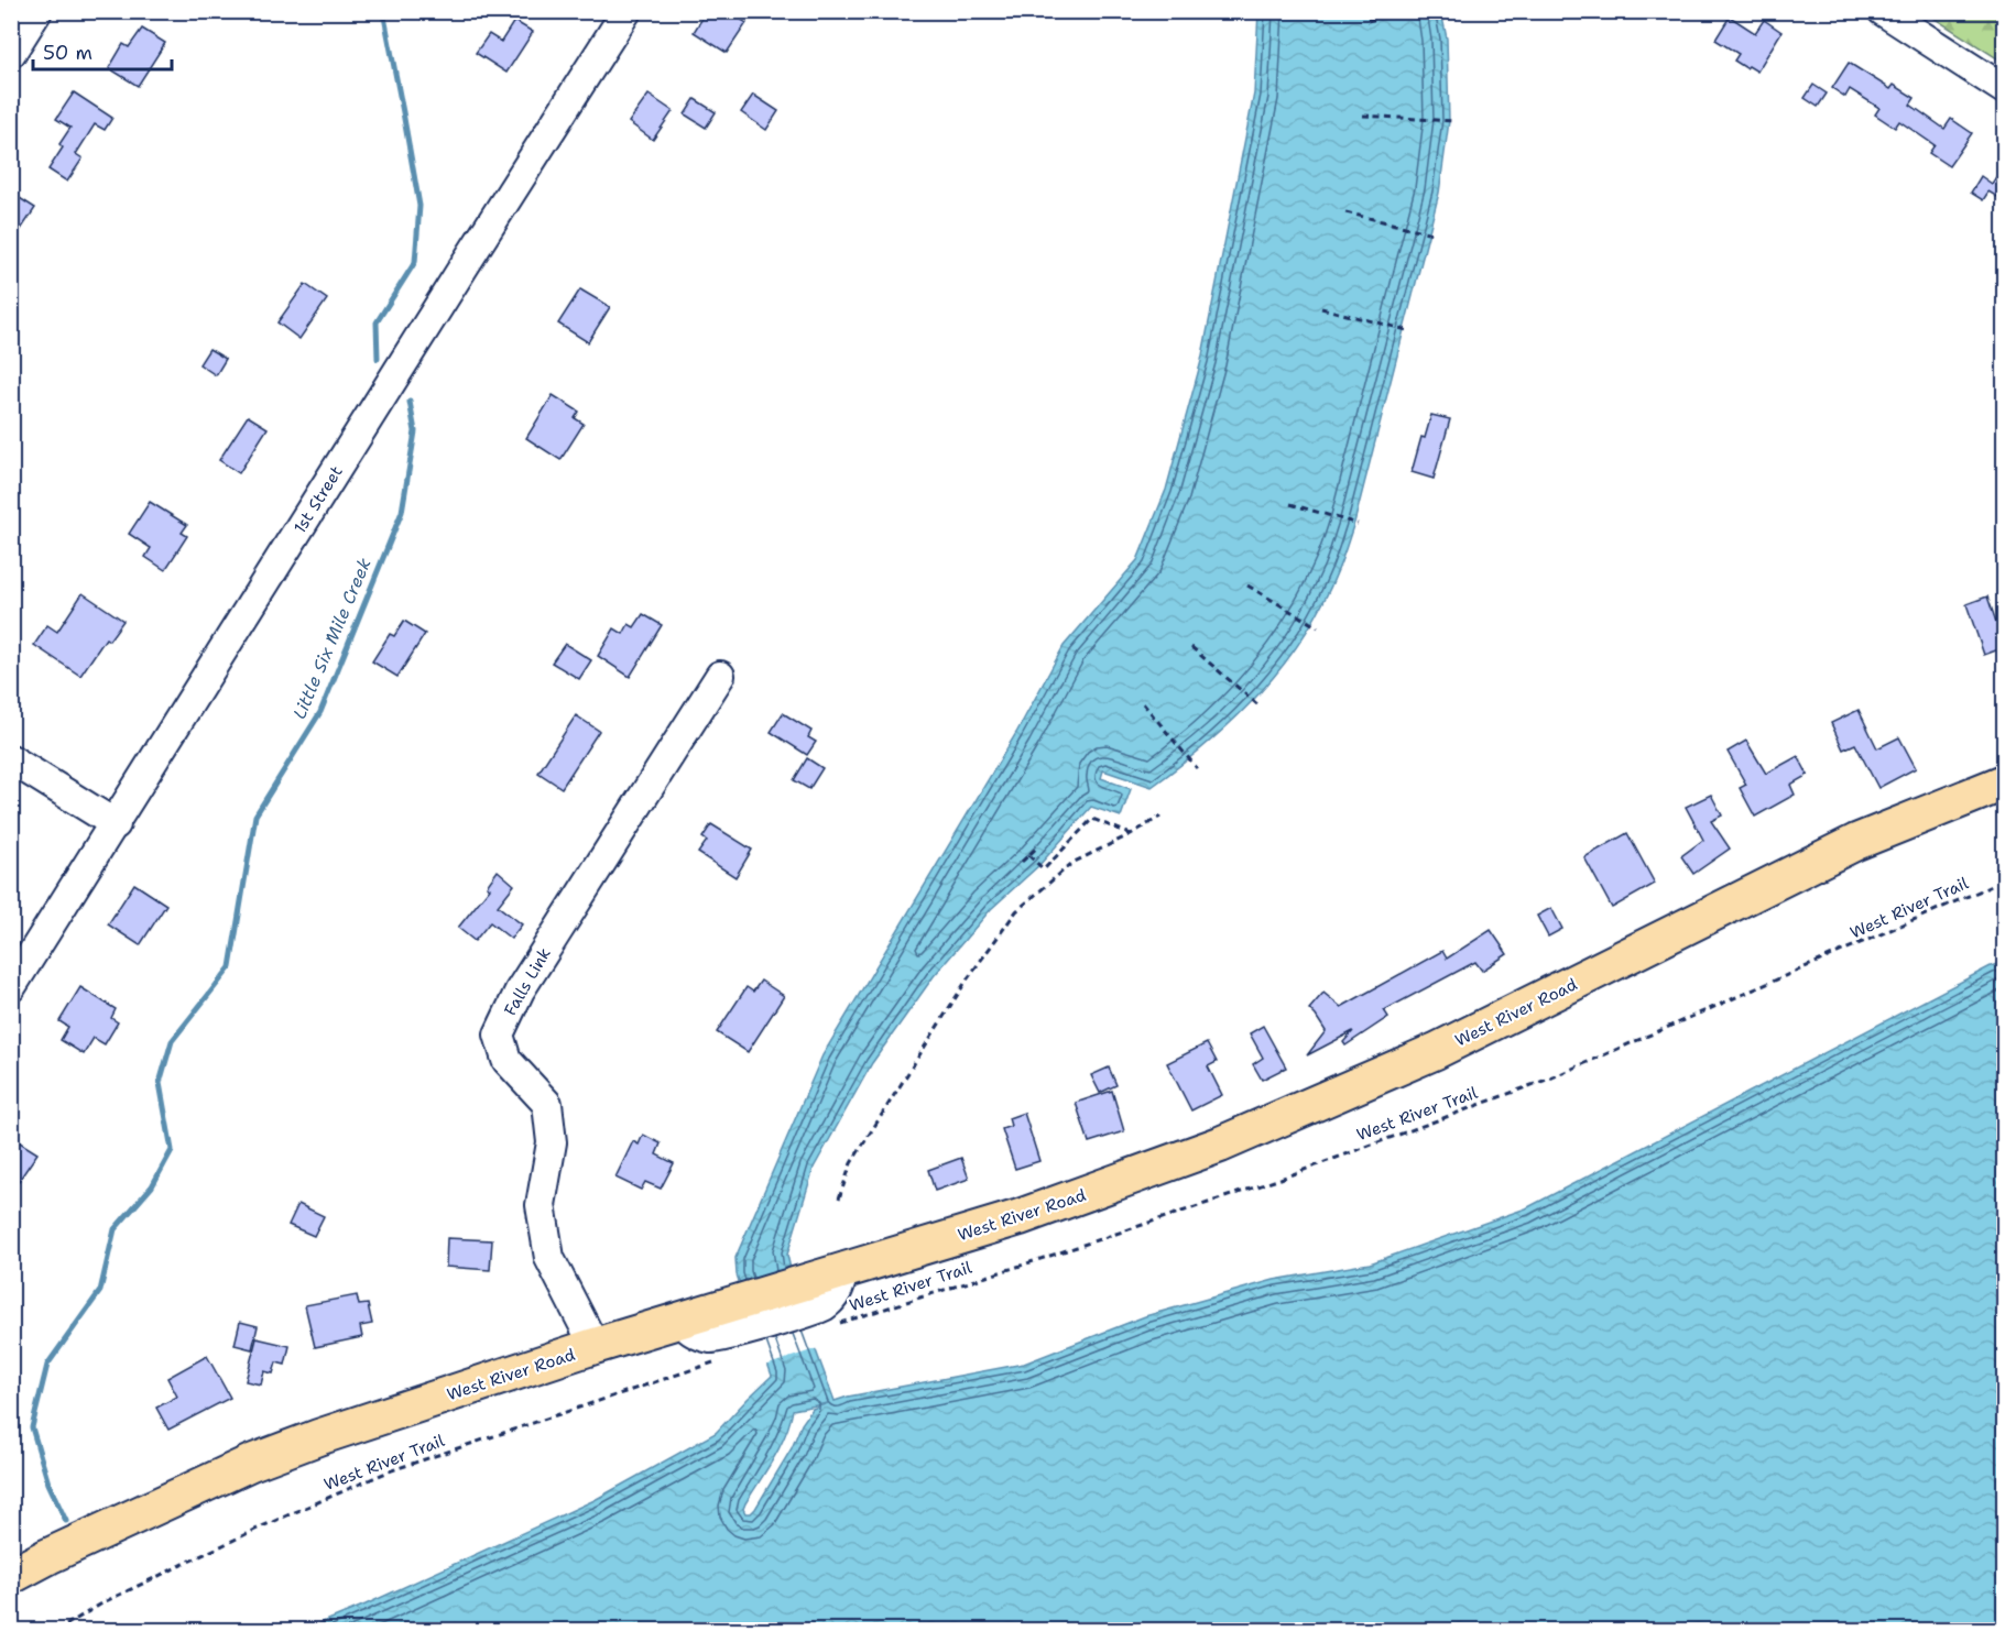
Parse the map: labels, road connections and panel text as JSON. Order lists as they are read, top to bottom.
{
  "streets": {
    "main road": ["West River Road"],
    "street": ["1st Street", "Falls Link"],
    "path": ["West River Trail"]
  },
  "crossings": [
    ["West River Trail", "West River Road"],
    ["Falls Link", "West River Road"]
  ],
  "water": ["Little Six Mile Creek"],
  "scale_bar": "50 m"
}
